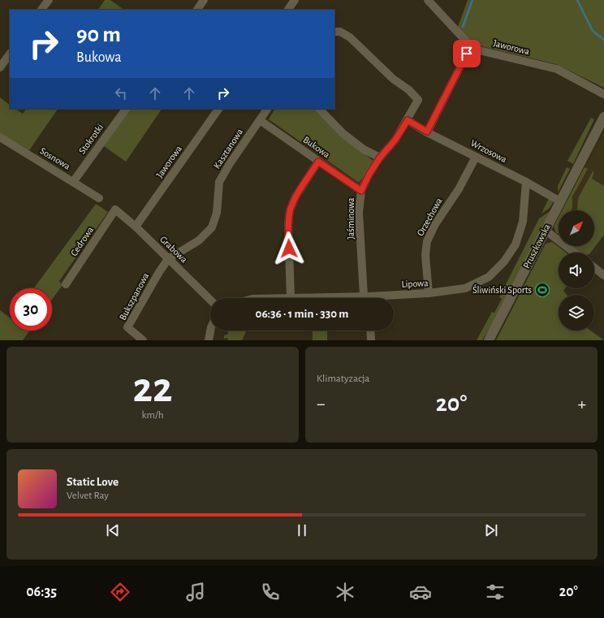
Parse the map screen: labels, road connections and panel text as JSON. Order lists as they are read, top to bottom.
{
  "streets": {
    "street": [
      "Jaworowa",
      "Stokrotki",
      "Bukowa",
      "Kasztanowa",
      "Wrzosowa",
      "Sosnowa",
      "Orzechowa",
      "Jaśminowa",
      "Cedrowa",
      "Pruszkowska",
      "Grabowa",
      "Lipowa",
      "Bukszpanowa"
    ]
  },
  "crossings": [
    ["Jaworowa", "Grabowa"],
    ["Stokrotki", "Sosnowa"],
    ["Bukowa", "Kasztanowa"],
    ["Bukowa", "Jaśminowa"],
    ["Kasztanowa", "Grabowa"],
    ["Kasztanowa", "Bukszpanowa"],
    ["Wrzosowa", "Orzechowa"],
    ["Wrzosowa", "Jaśminowa"],
    ["Wrzosowa", "Pruszkowska"],
    ["Wrzosowa", "Lipowa"],
    ["Orzechowa", "Lipowa"],
    ["Cedrowa", "Grabowa"],
    ["Grabowa", "Bukszpanowa"]
  ],
  "places": {
    "sports": ["Śliwiński Sports"]
  },
  "north": "top right",
  "page": {
    "turn": ["90 m", "Bukowa"],
    "limit": "30",
    "trip": "06:36 · 1 min · 330 m",
    "tile": [
      ["22", "km/h"],
      "Klimatyzacja"
    ],
    "heat": ["−", "20°", "+"],
    "song": ["Static Love", "Velvet Ray"],
    "tabs": ["06:35", "20°"]
  }
}
